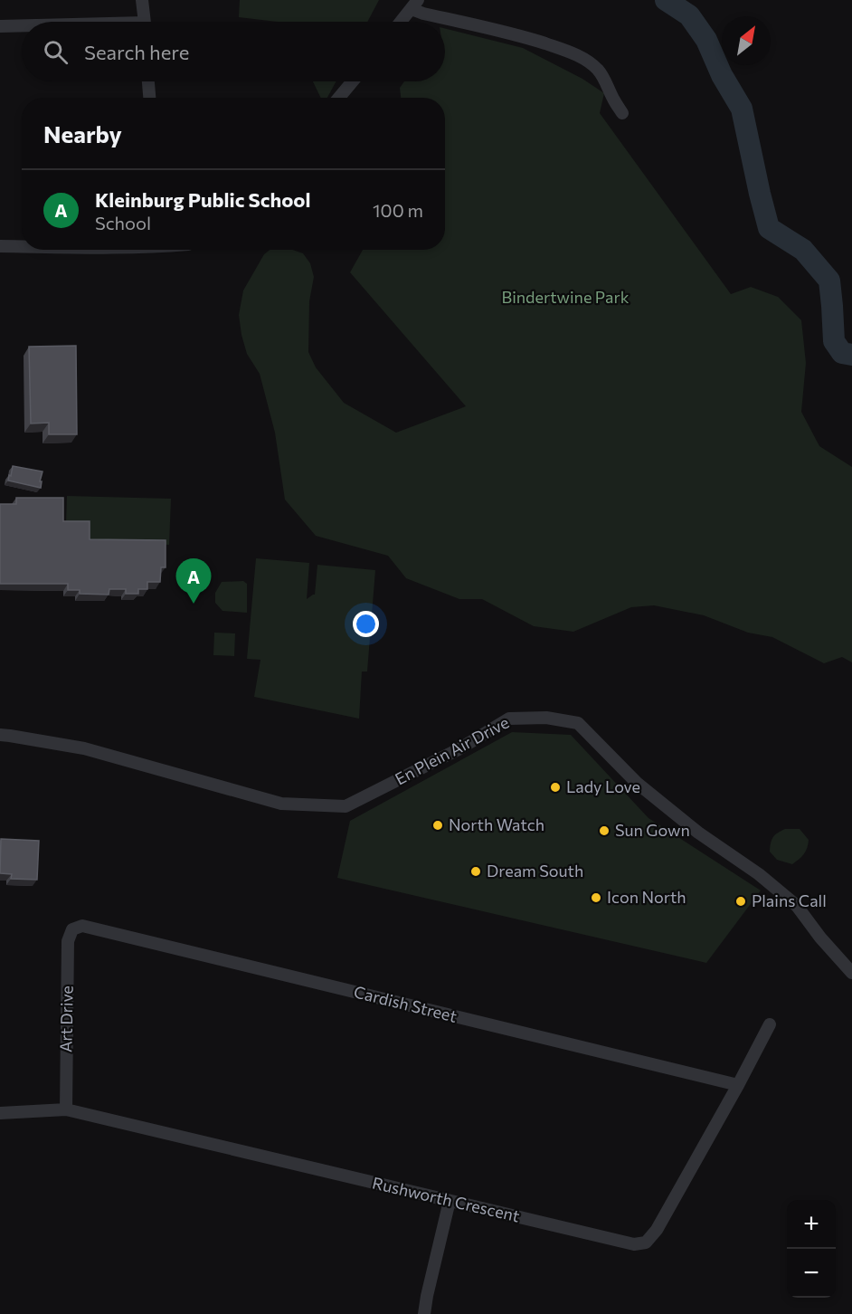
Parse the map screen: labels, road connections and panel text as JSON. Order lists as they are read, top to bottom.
{
  "streets": {
    "street": [
      "En Plein Air Drive",
      "Cardish Street",
      "Art Drive",
      "Rushworth Crescent"
    ]
  },
  "crossings": [
    ["Cardish Street", "Art Drive"],
    ["Cardish Street", "Rushworth Crescent"],
    ["Art Drive", "Rushworth Crescent"]
  ],
  "parks": ["Bindertwine Park"],
  "places": [
    "Lady Love",
    "North Watch",
    "Sun Gown",
    "Dream South",
    "Icon North",
    "Plains Call"
  ],
  "north": "top right",
  "page": {
    "search": "Search here",
    "heading": "Nearby",
    "list": [
      {
        "mark": "A",
        "name": "Kleinburg Public School",
        "note": "School",
        "value": "100 m"
      }
    ],
    "pins": "A",
    "map_buttons": ["+", "−"]
  }
}
